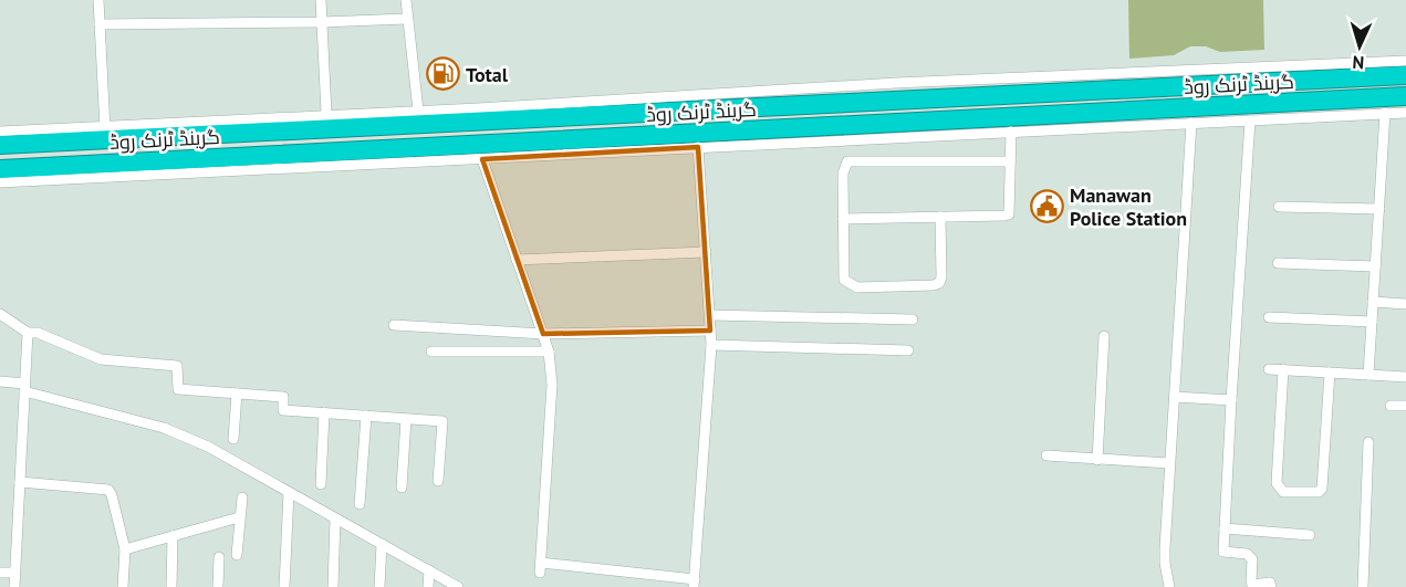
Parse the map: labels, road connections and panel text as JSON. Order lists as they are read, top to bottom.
{
  "streets": {
    "highway": ["گرینڈ ٹرنک روڈ"]
  },
  "places": {
    "fuel station": ["Total"],
    "public building": ["Manawan Police Station"]
  },
  "north": "bottom"
}
